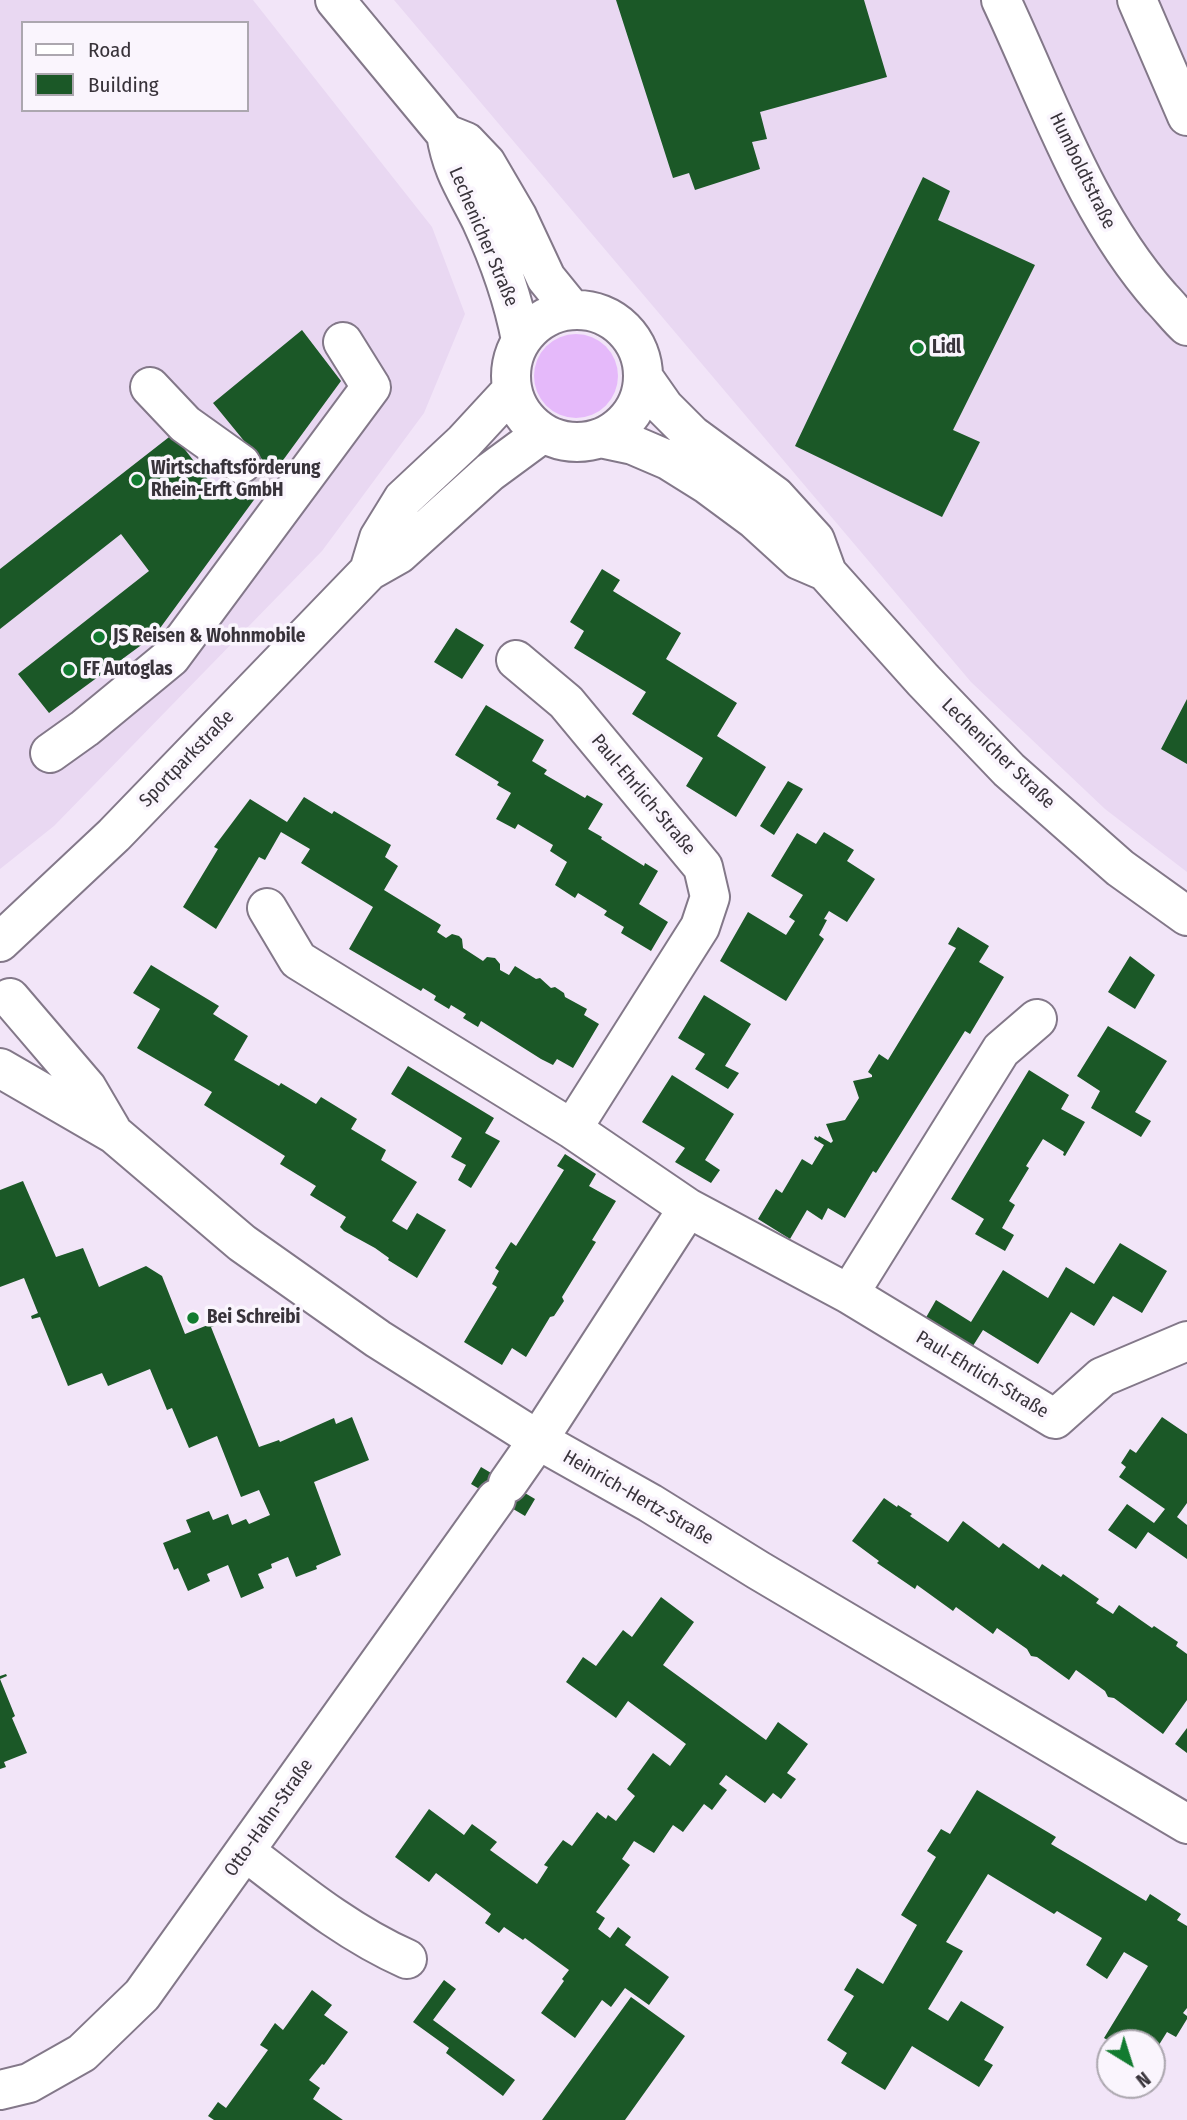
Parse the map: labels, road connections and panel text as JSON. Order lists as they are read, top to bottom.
{
  "streets": {
    "street": [
      "Humboldtstraße",
      "Lechenicher Straße",
      "Sportparkstraße",
      "Paul-Ehrlich-Straße",
      "Heinrich-Hertz-Straße",
      "Otto-Hahn-Straße"
    ]
  },
  "crossings": [
    ["Lechenicher Straße", "Sportparkstraße"],
    ["Heinrich-Hertz-Straße", "Otto-Hahn-Straße"]
  ],
  "places": [
    "Lidl",
    "Wirtschaftsförderung Rhein-Erft GmbH",
    "JS Reisen & Wohnmobile",
    "FF Autoglas",
    "Bei Schreibi"
  ],
  "legend": ["Road", "Building"],
  "north": "bottom right"
}
